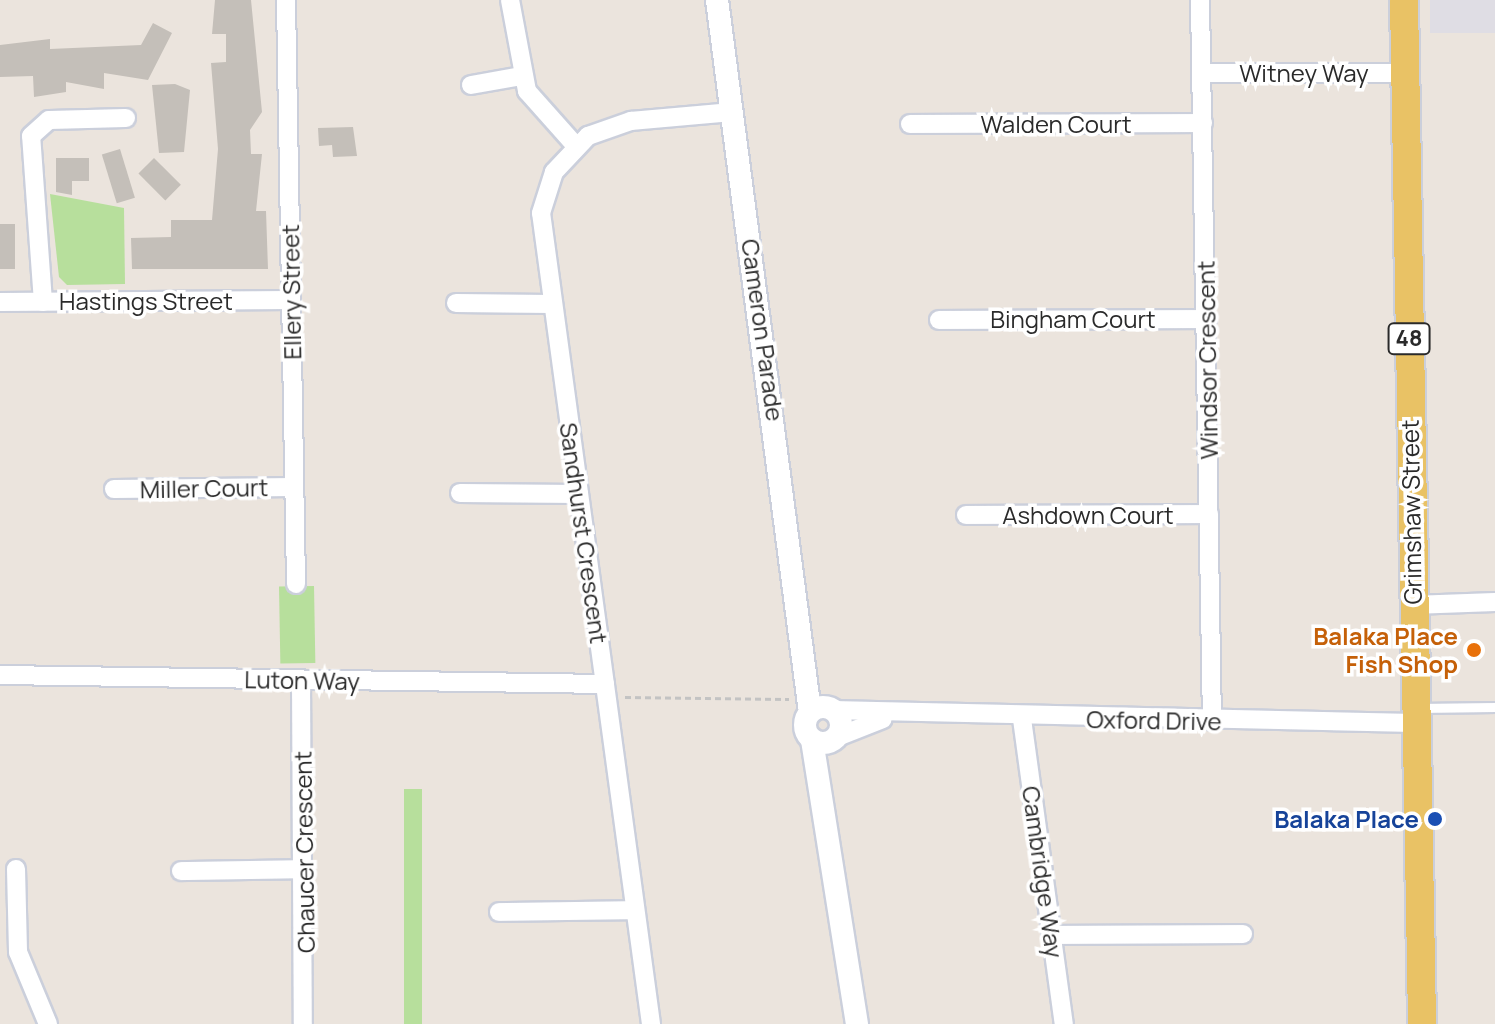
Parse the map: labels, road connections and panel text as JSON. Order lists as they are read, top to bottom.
{
  "streets": {
    "main road": ["48", "Grimshaw Street"],
    "street": [
      "Witney Way",
      "Walden Court",
      "Ellery Street",
      "Hastings Street",
      "Bingham Court",
      "Cameron Parade",
      "Windsor Crescent",
      "Miller Court",
      "Ashdown Court",
      "Sandhurst Crescent",
      "Luton Way",
      "Oxford Drive",
      "Chaucer Crescent",
      "Cambridge Way"
    ]
  },
  "crossings": [
    ["Witney Way", "Windsor Crescent"],
    ["Witney Way", "Grimshaw Street"],
    ["Walden Court", "Windsor Crescent"],
    ["Ellery Street", "Hastings Street"],
    ["Ellery Street", "Miller Court"],
    ["Bingham Court", "Windsor Crescent"],
    ["Cameron Parade", "Sandhurst Crescent"],
    ["Cameron Parade", "Oxford Drive"],
    ["Windsor Crescent", "Ashdown Court"],
    ["Windsor Crescent", "Oxford Drive"],
    ["Grimshaw Street", "Oxford Drive"],
    ["Sandhurst Crescent", "Luton Way"],
    ["Luton Way", "Chaucer Crescent"],
    ["Oxford Drive", "Cambridge Way"]
  ],
  "places": ["Balaka Place Fish Shop", "Balaka Place"]
}
